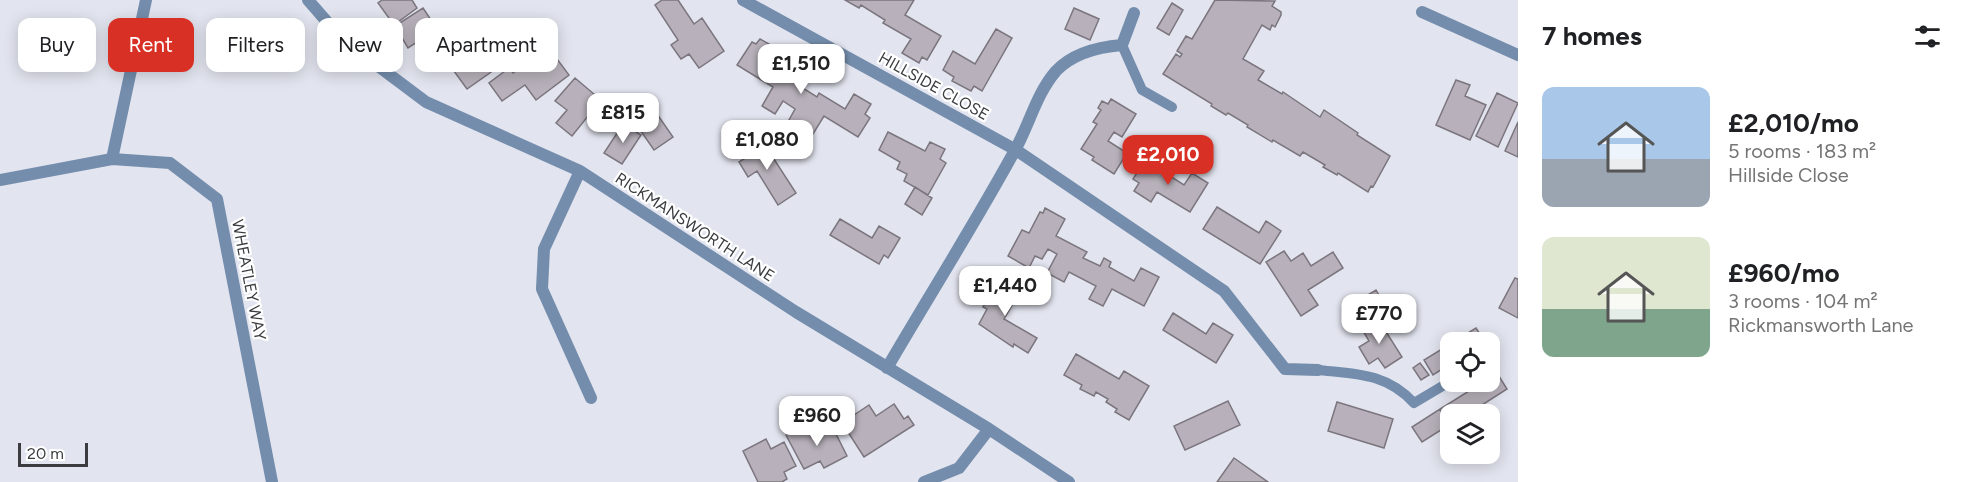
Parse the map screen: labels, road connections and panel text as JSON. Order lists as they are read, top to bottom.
{
  "streets": {
    "street": ["HILLSIDE CLOSE", "RICKMANSWORTH LANE", "WHEATLEY WAY"]
  },
  "scale_bar": "20 m",
  "page": {
    "heading": "7 homes",
    "chip": [
      "Buy",
      "Rent",
      "Filters",
      "New",
      "Apartment"
    ],
    "price": [
      "£1,510",
      "£815",
      "£1,080",
      "£2,010",
      "£1,440",
      "£770",
      "£960"
    ],
    "list": [
      {
        "name": "£2,010/mo",
        "note": "5 rooms · 183 m² · Hillside Close"
      },
      {
        "name": "£960/mo",
        "note": "3 rooms · 104 m² · Rickmansworth Lane"
      }
    ],
    "scale": "20 m"
  }
}
